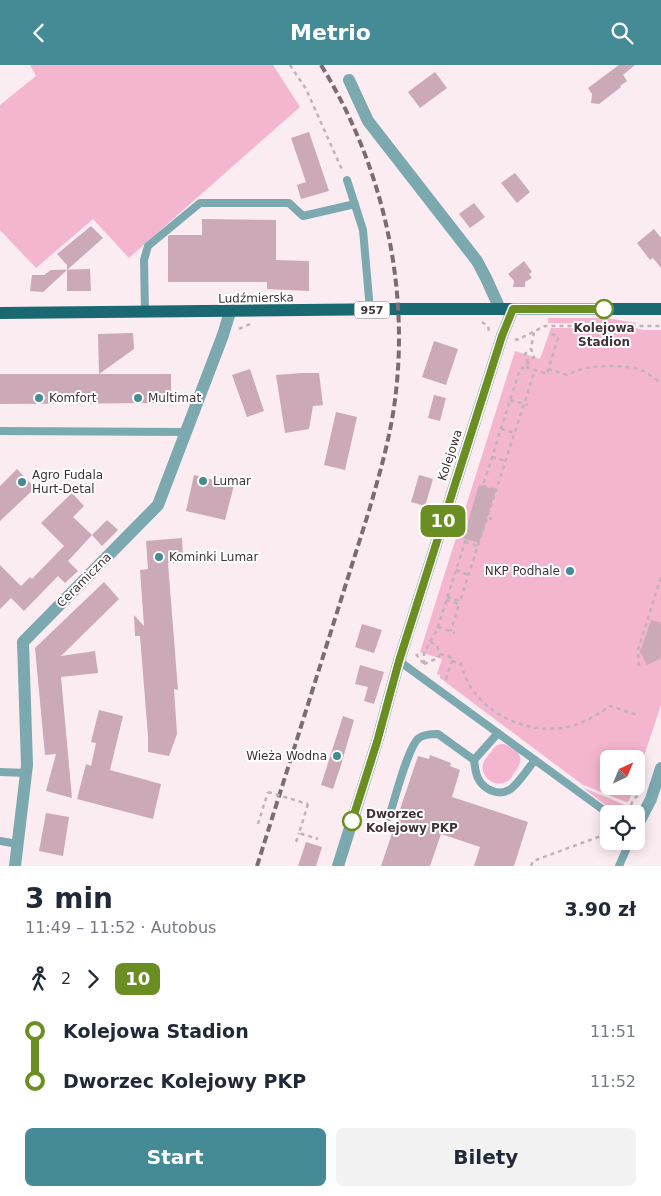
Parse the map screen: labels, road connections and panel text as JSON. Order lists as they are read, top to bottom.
{
  "streets": {
    "main road": ["Ludźmierska", "957"],
    "street": ["Kolejowa", "Ceramiczna"]
  },
  "crossings": [
    ["Ludźmierska", "957"],
    ["Ludźmierska", "Kolejowa"],
    ["Ludźmierska", "Ceramiczna"],
    ["957", "Kolejowa"]
  ],
  "places": [
    "Kolejowa Stadion",
    "Komfort",
    "Multimat",
    "Lumar",
    "Agro Fudala Hurt-Detal",
    "Kominki Lumar",
    "NKP Podhale",
    "Wieża Wodna",
    "Dworzec Kolejowy PKP"
  ],
  "lines": ["bus line 10"],
  "north": "top right",
  "page": {
    "header": "Metrio",
    "on_map": "10",
    "heading": ["3 min", "11:49 – 11:52 · Autobus", "3.90 zł"],
    "legs": ["2", "10"],
    "list": [
      {
        "name": "Kolejowa Stadion",
        "value": "11:51"
      },
      {
        "name": "Dworzec Kolejowy PKP",
        "value": "11:52"
      }
    ],
    "buttons": ["Start", "Bilety"]
  }
}
